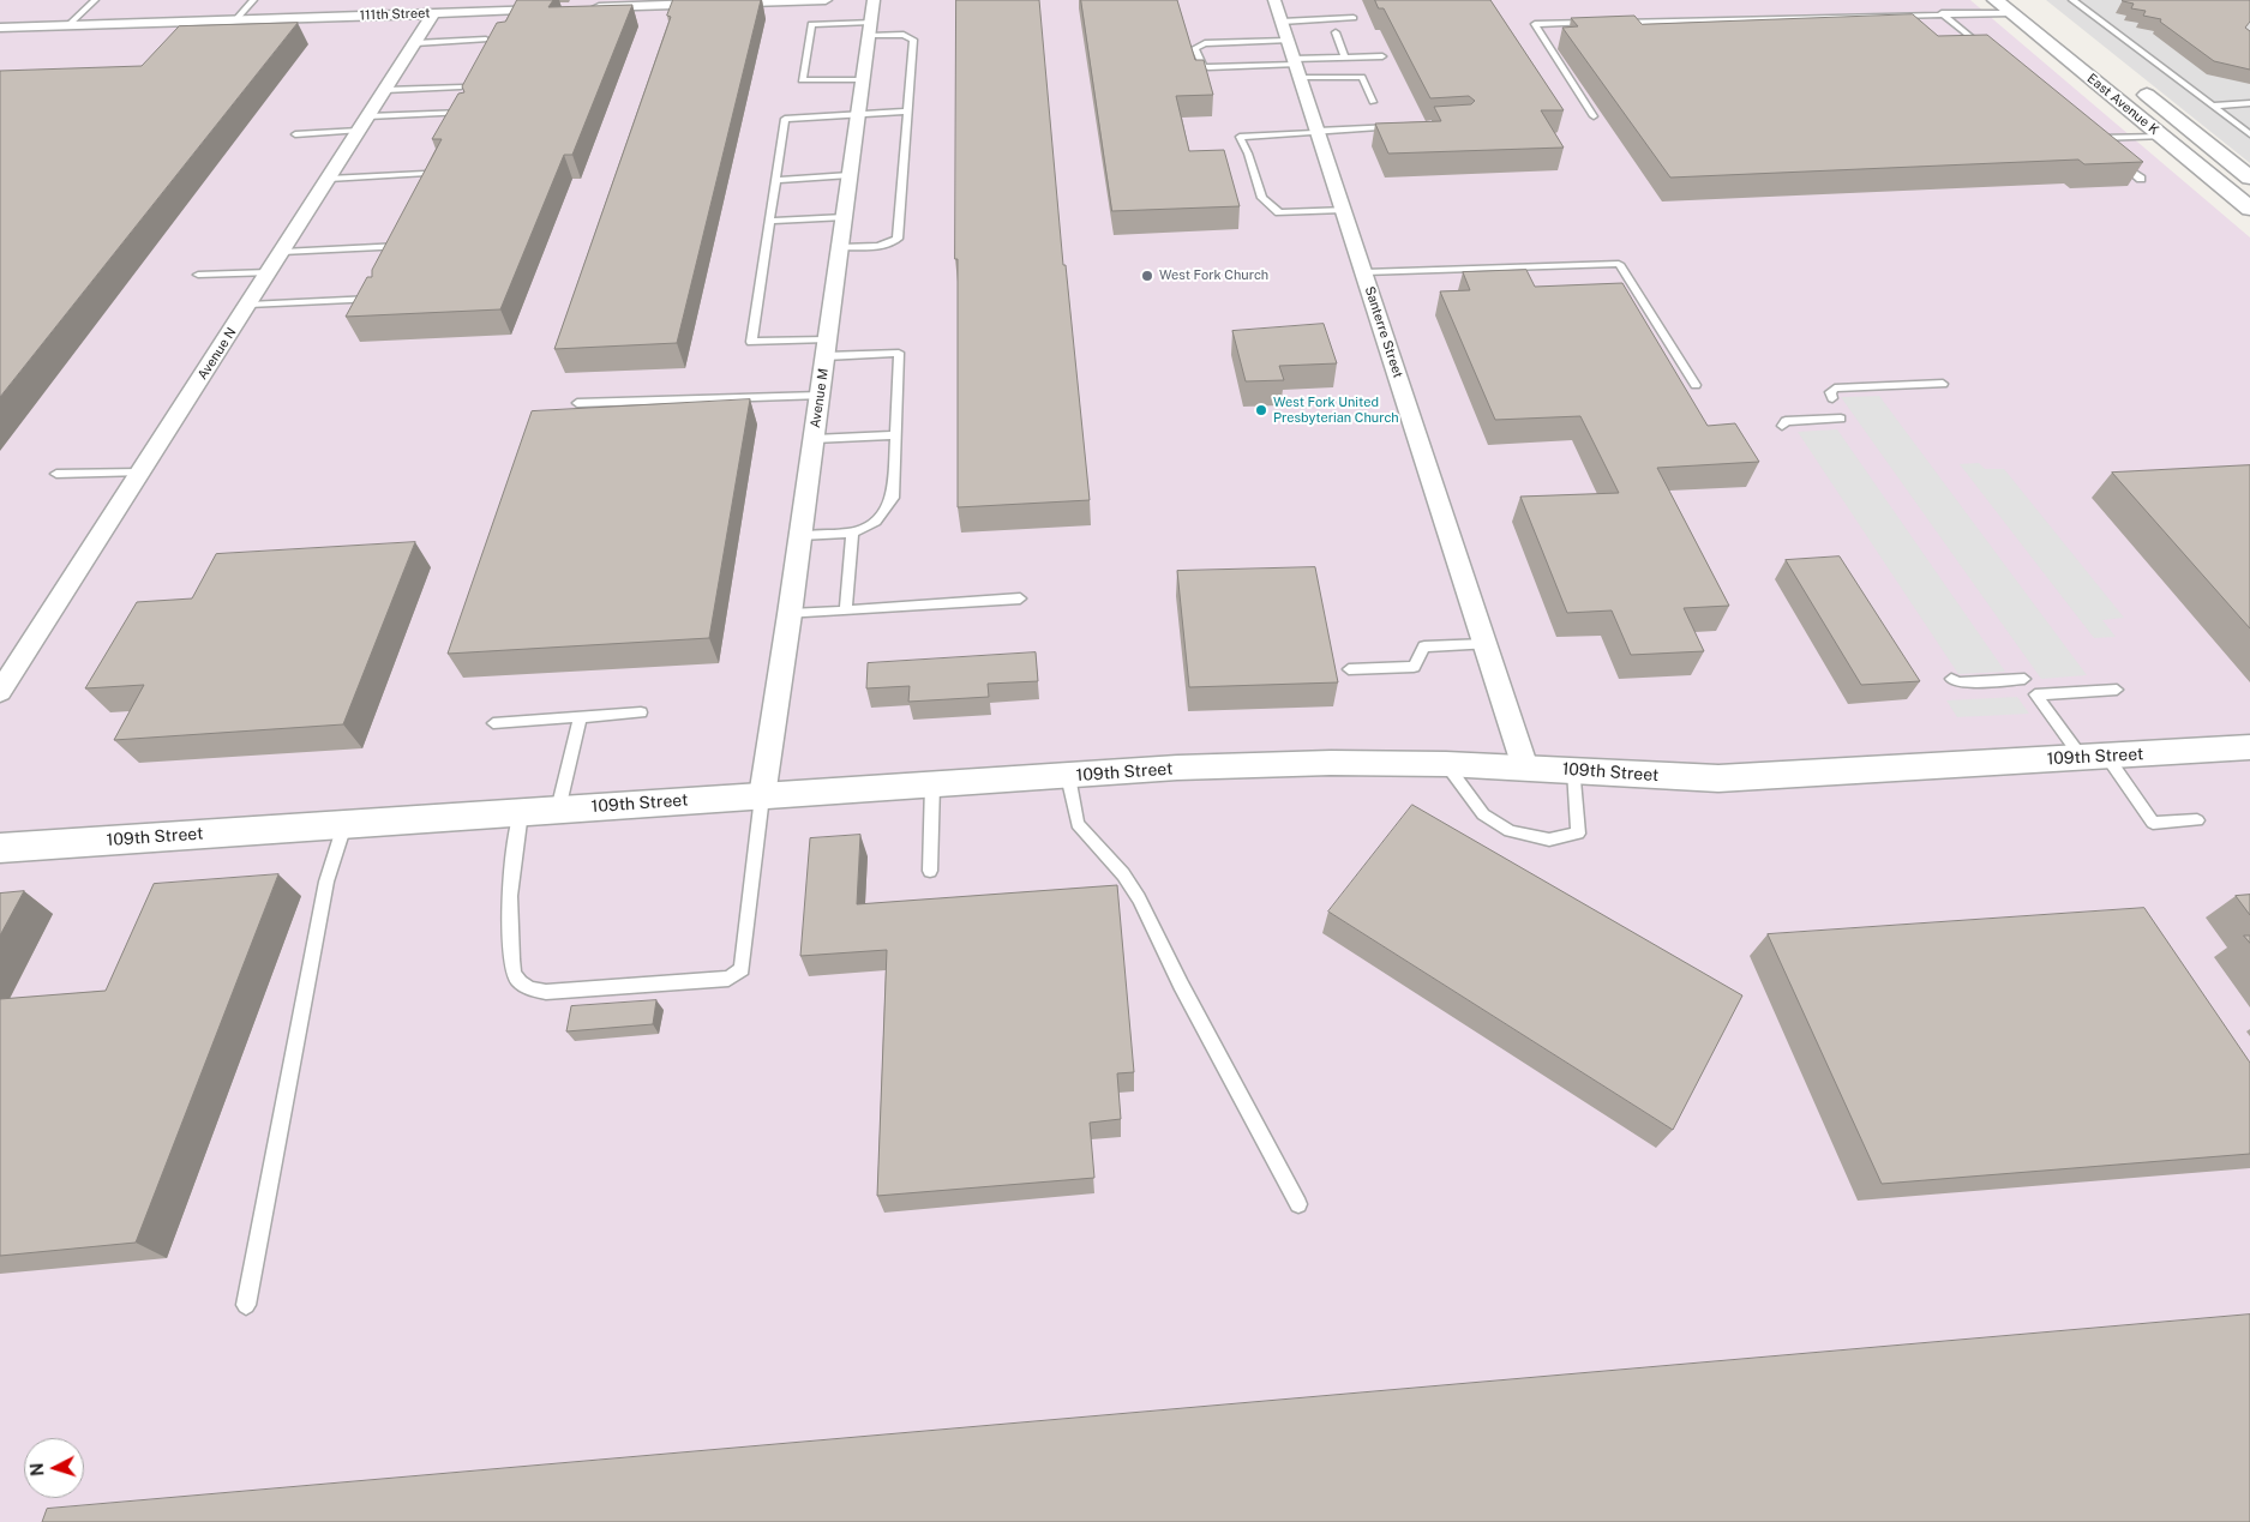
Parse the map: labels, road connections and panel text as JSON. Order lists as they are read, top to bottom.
{
  "streets": {
    "street": [
      "111th Street",
      "East Avenue K",
      "Santerre Street",
      "Avenue N",
      "Avenue M",
      "109th Street"
    ]
  },
  "crossings": [
    ["111th Street", "Avenue N"],
    ["Santerre Street", "109th Street"],
    ["Avenue M", "109th Street"]
  ],
  "places": ["West Fork Church", "West Fork United Presbyterian Church"],
  "north": "left"
}
